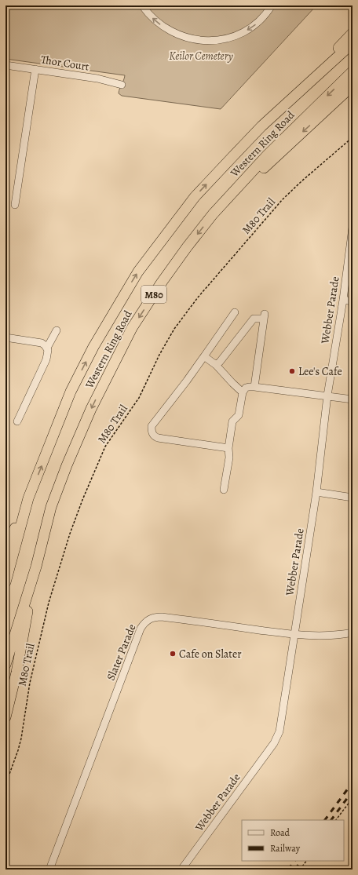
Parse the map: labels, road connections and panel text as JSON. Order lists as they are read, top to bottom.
{
  "streets": {
    "highway": ["Western Ring Road", "M80"],
    "street": ["Thor Court", "Webber Parade", "Slater Parade"],
    "path": ["M80 Trail"]
  },
  "crossings": [
    ["Webber Parade", "Slater Parade"]
  ],
  "parks": ["Keilor Cemetery"],
  "places": ["Lee's Cafe", "Cafe on Slater"],
  "legend": ["Road", "Railway"]
}
